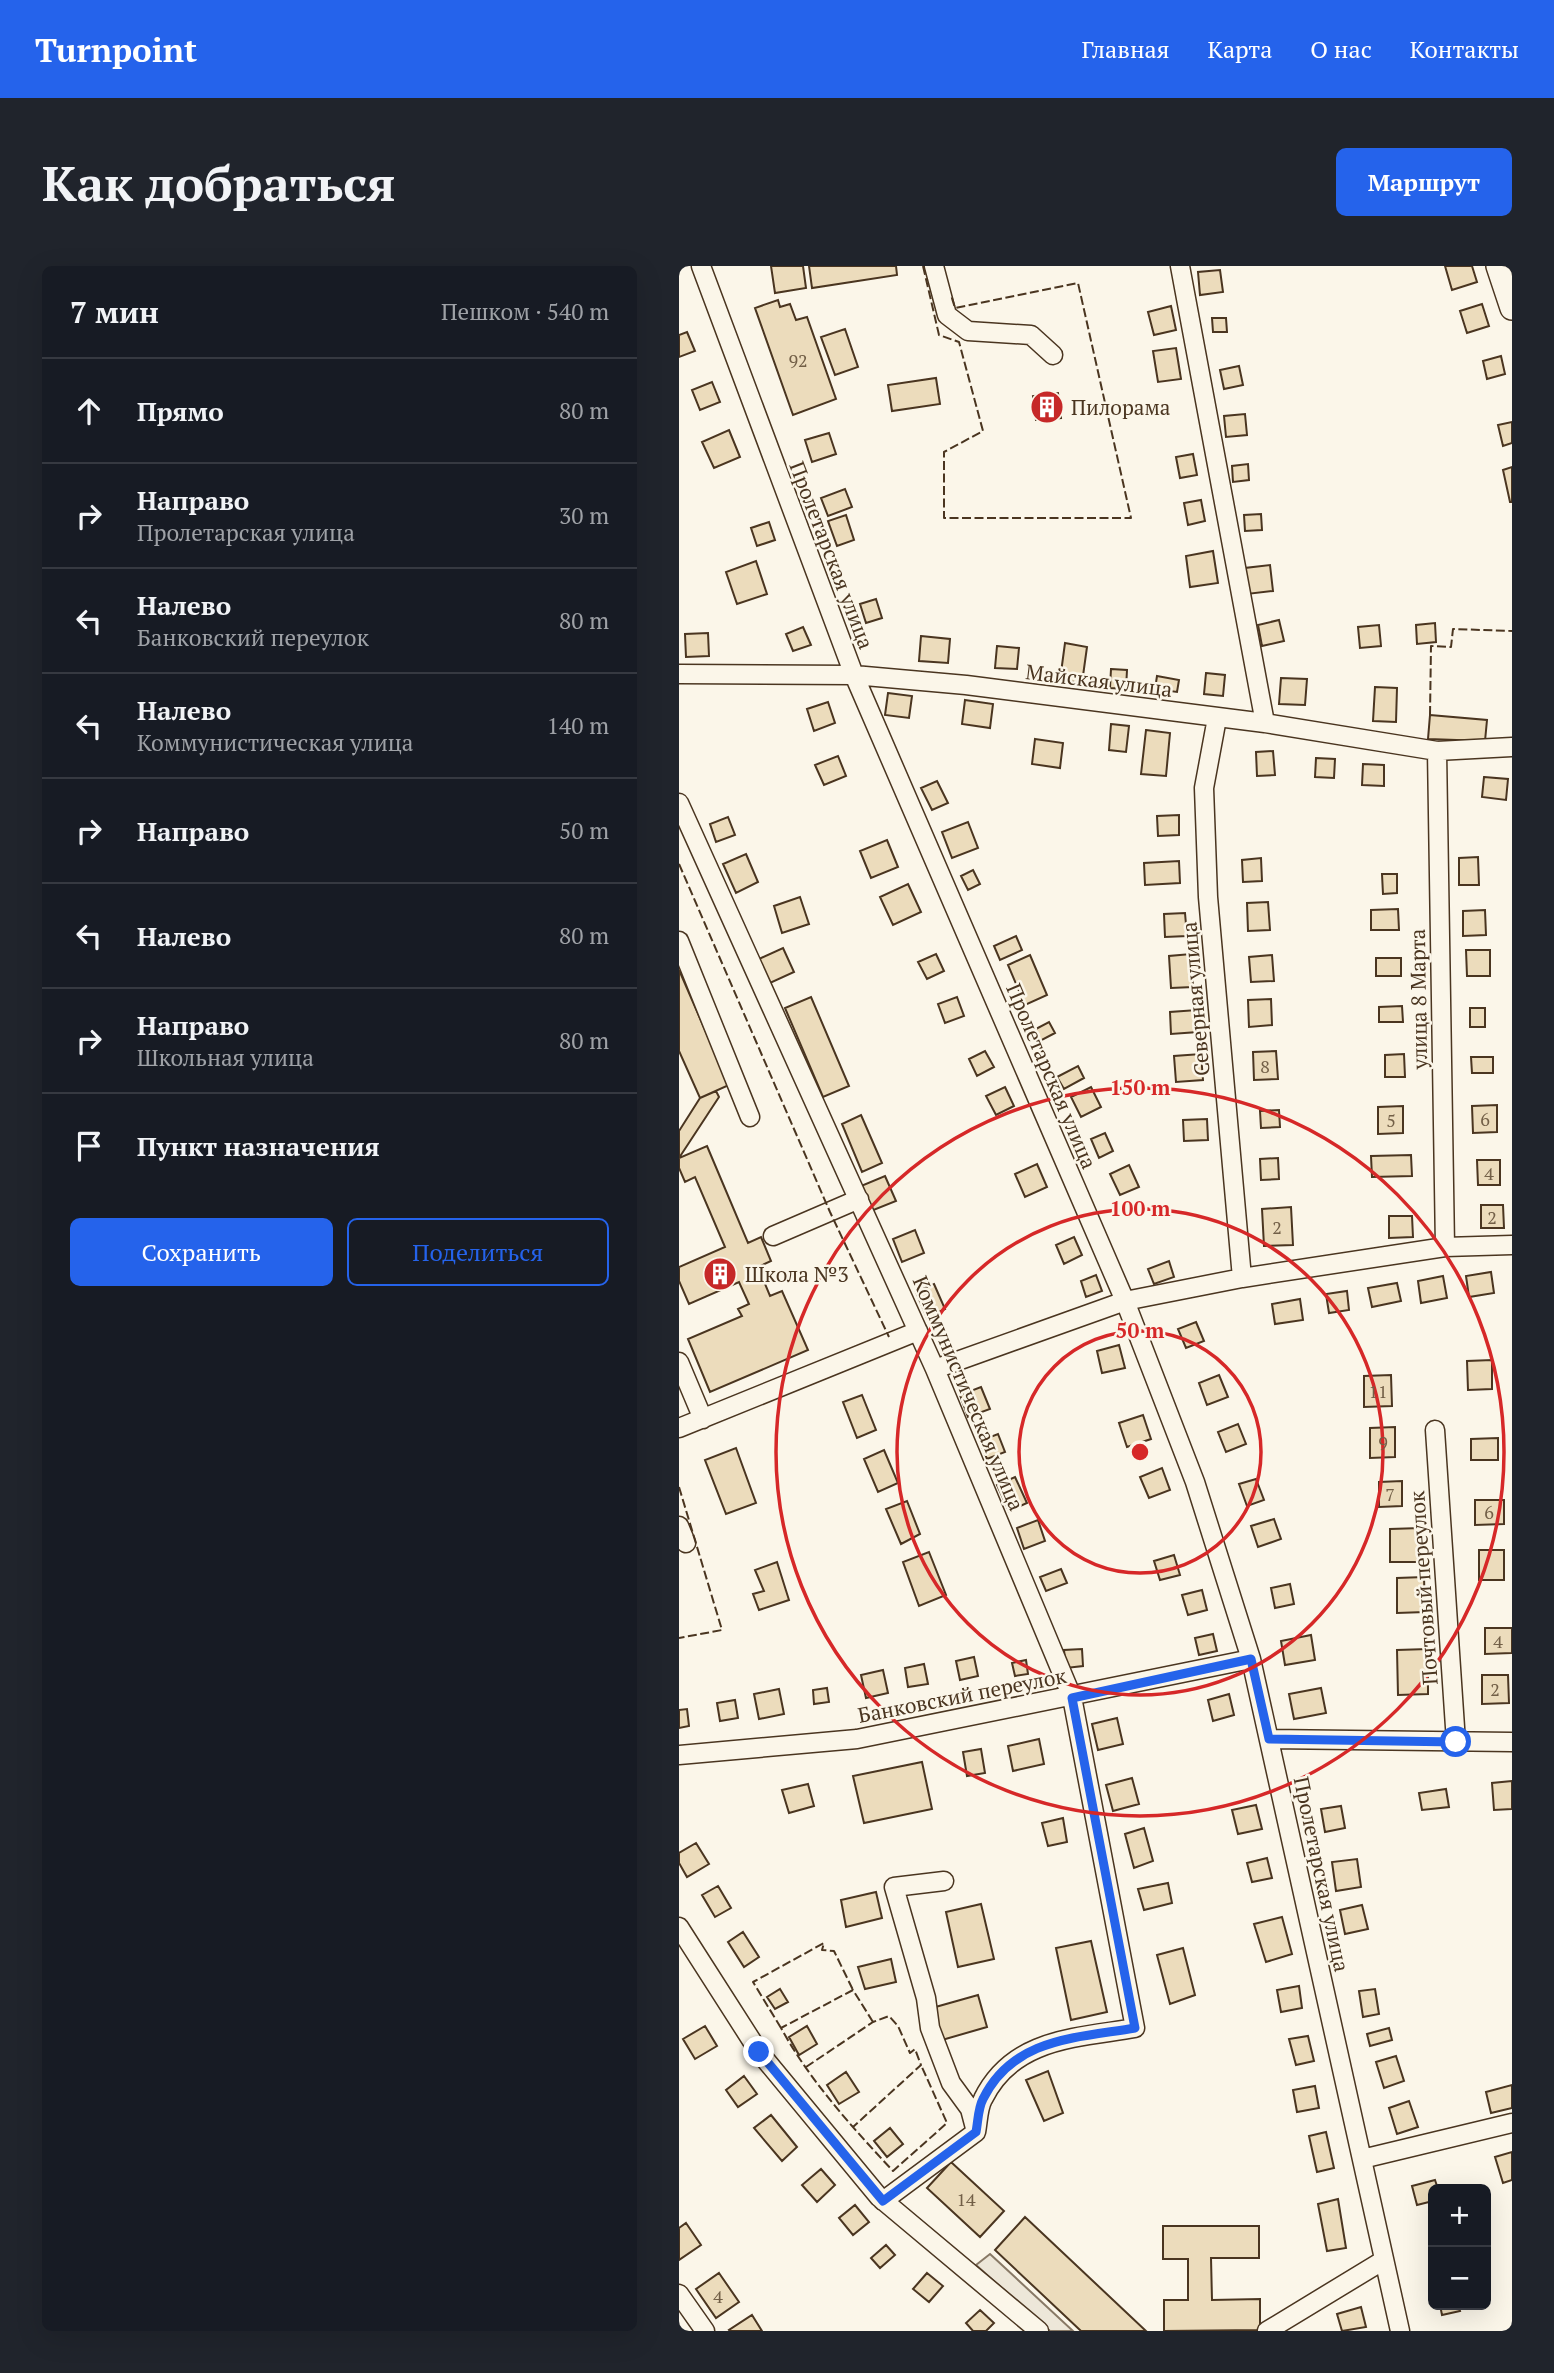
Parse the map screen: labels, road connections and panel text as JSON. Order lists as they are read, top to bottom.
{
  "streets": {
    "street": [
      "Пролетарская улица",
      "Майская улица",
      "Северная улица",
      "улица 8 Марта",
      "Коммунистическая улица",
      "Почтовый переулок",
      "Банковский переулок"
    ]
  },
  "crossings": [
    ["Пролетарская улица", "Майская улица"],
    ["Пролетарская улица", "Банковский переулок"],
    ["Майская улица", "Северная улица"],
    ["Майская улица", "улица 8 Марта"],
    ["Коммунистическая улица", "Банковский переулок"]
  ],
  "places": {
    "building": ["Пилорама", "Школа №3"]
  },
  "house_numbers": [
    "92",
    "8",
    "6",
    "5",
    "4",
    "2",
    "2",
    "11",
    "9",
    "7",
    "6",
    "4",
    "2",
    "14",
    "4"
  ],
  "page": {
    "header": "Turnpoint",
    "nav": [
      "Главная",
      "Карта",
      "О нас",
      "Контакты"
    ],
    "buttons": [
      "Маршрут",
      ["Сохранить", "Поделиться"]
    ],
    "title": "Как добраться",
    "heading": ["7 мин", "Пешком · 540 m"],
    "list": [
      ["Прямо", "80 m"],
      ["Направо", "Пролетарская улица", "30 m"],
      ["Налево", "Банковский переулок", "80 m"],
      ["Налево", "Коммунистическая улица", "140 m"],
      ["Направо", "50 m"],
      ["Налево", "80 m"],
      ["Направо", "Школьная улица", "80 m"],
      "Пункт назначения"
    ],
    "map_buttons": ["+", "−"]
  },
  "rings": ["150 m", "100 m", "50 m"]
}
